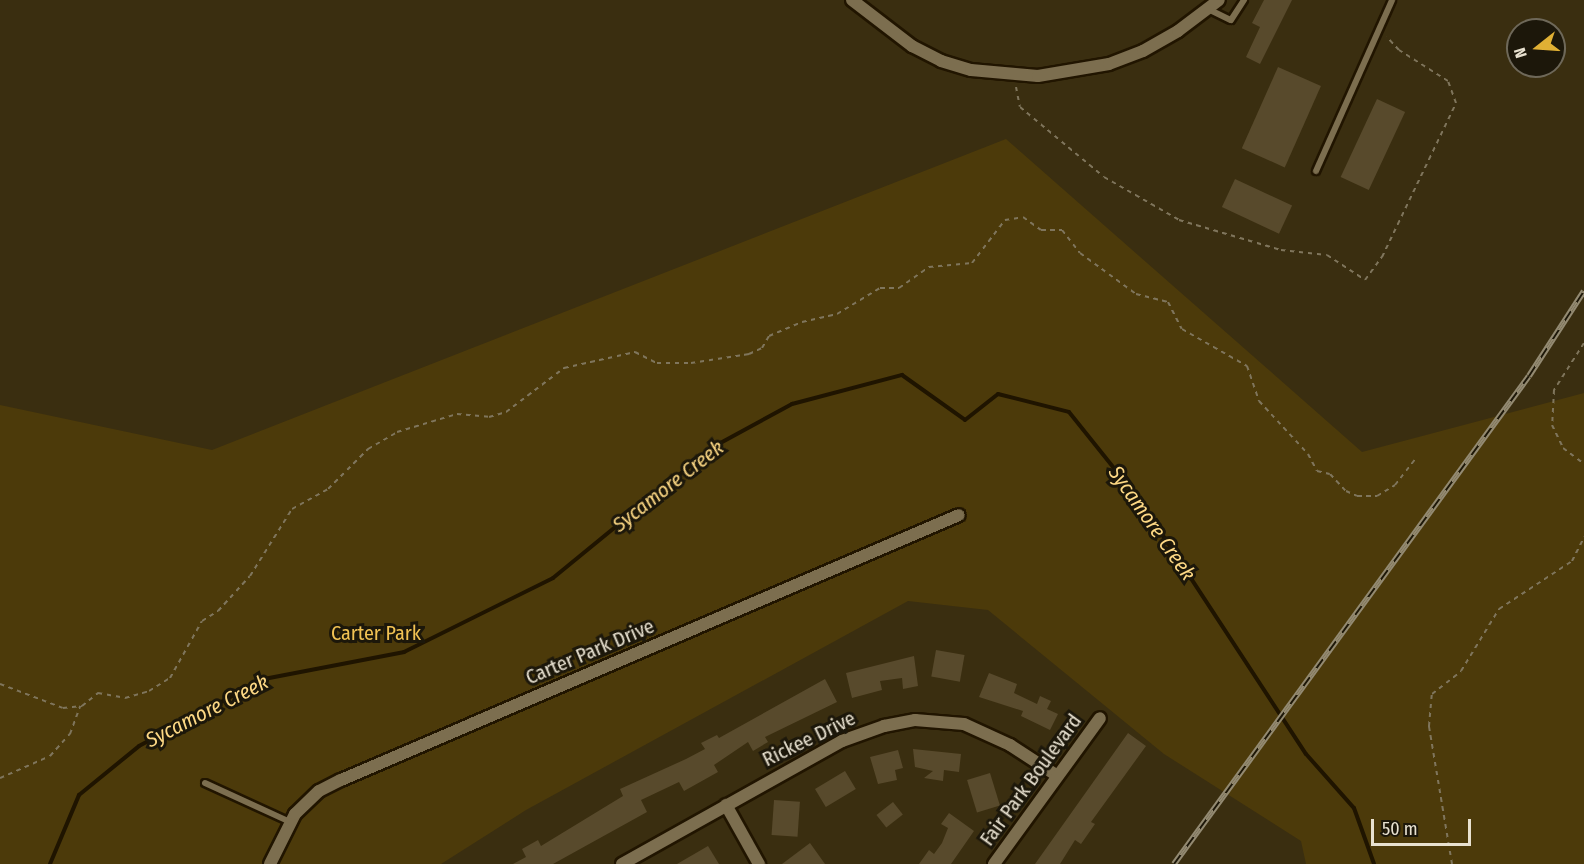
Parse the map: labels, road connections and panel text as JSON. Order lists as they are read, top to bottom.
{
  "streets": {
    "street": ["Carter Park Drive", "Rickee Drive", "Fair Park Boulevard"]
  },
  "crossings": [
    ["Rickee Drive", "Fair Park Boulevard"]
  ],
  "water": ["Sycamore Creek"],
  "parks": ["Carter Park"],
  "scale_bar": "50 m",
  "north": "left"
}
